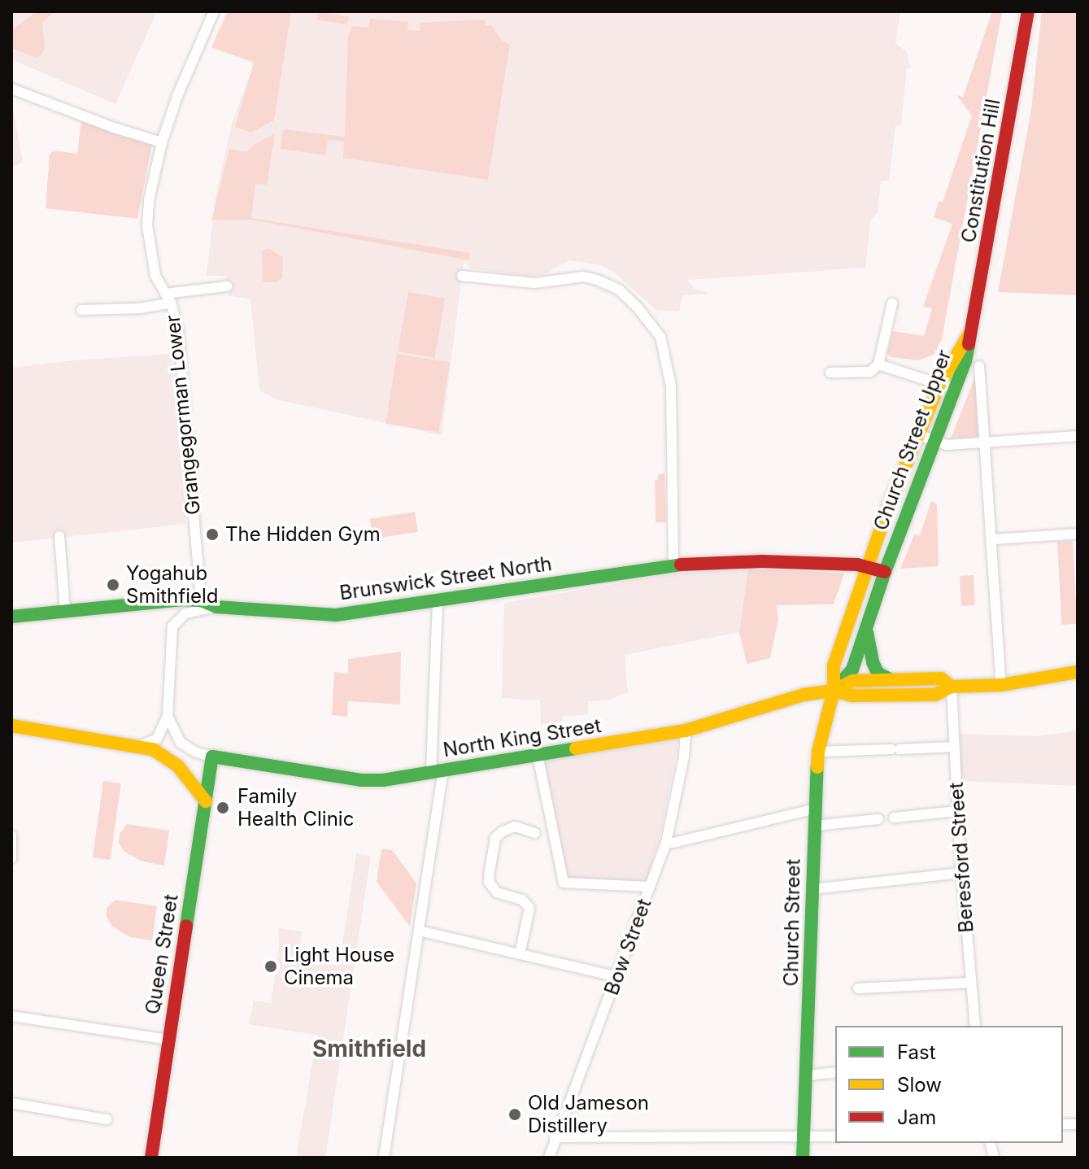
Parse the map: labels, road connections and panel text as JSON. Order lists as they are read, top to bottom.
{
  "streets": {
    "main road": [
      "Constitution Hill",
      "Church Street Upper",
      "Brunswick Street North",
      "North King Street",
      "Church Street",
      "Queen Street"
    ],
    "street": ["Grangegorman Lower", "Beresford Street", "Bow Street"]
  },
  "crossings": [
    ["Constitution Hill", "Church Street Upper"],
    ["Grangegorman Lower", "Brunswick Street North"],
    ["Church Street Upper", "Brunswick Street North"],
    ["Church Street Upper", "North King Street"],
    ["Church Street Upper", "Church Street"],
    ["North King Street", "Beresford Street"],
    ["North King Street", "Church Street"],
    ["North King Street", "Bow Street"],
    ["North King Street", "Queen Street"]
  ],
  "districts": ["Smithfield"],
  "places": [
    "The Hidden Gym",
    "Yogahub Smithfield",
    "Family Health Clinic",
    "Light House Cinema",
    "Old Jameson Distillery"
  ],
  "legend": ["Fast", "Slow", "Jam"]
}
